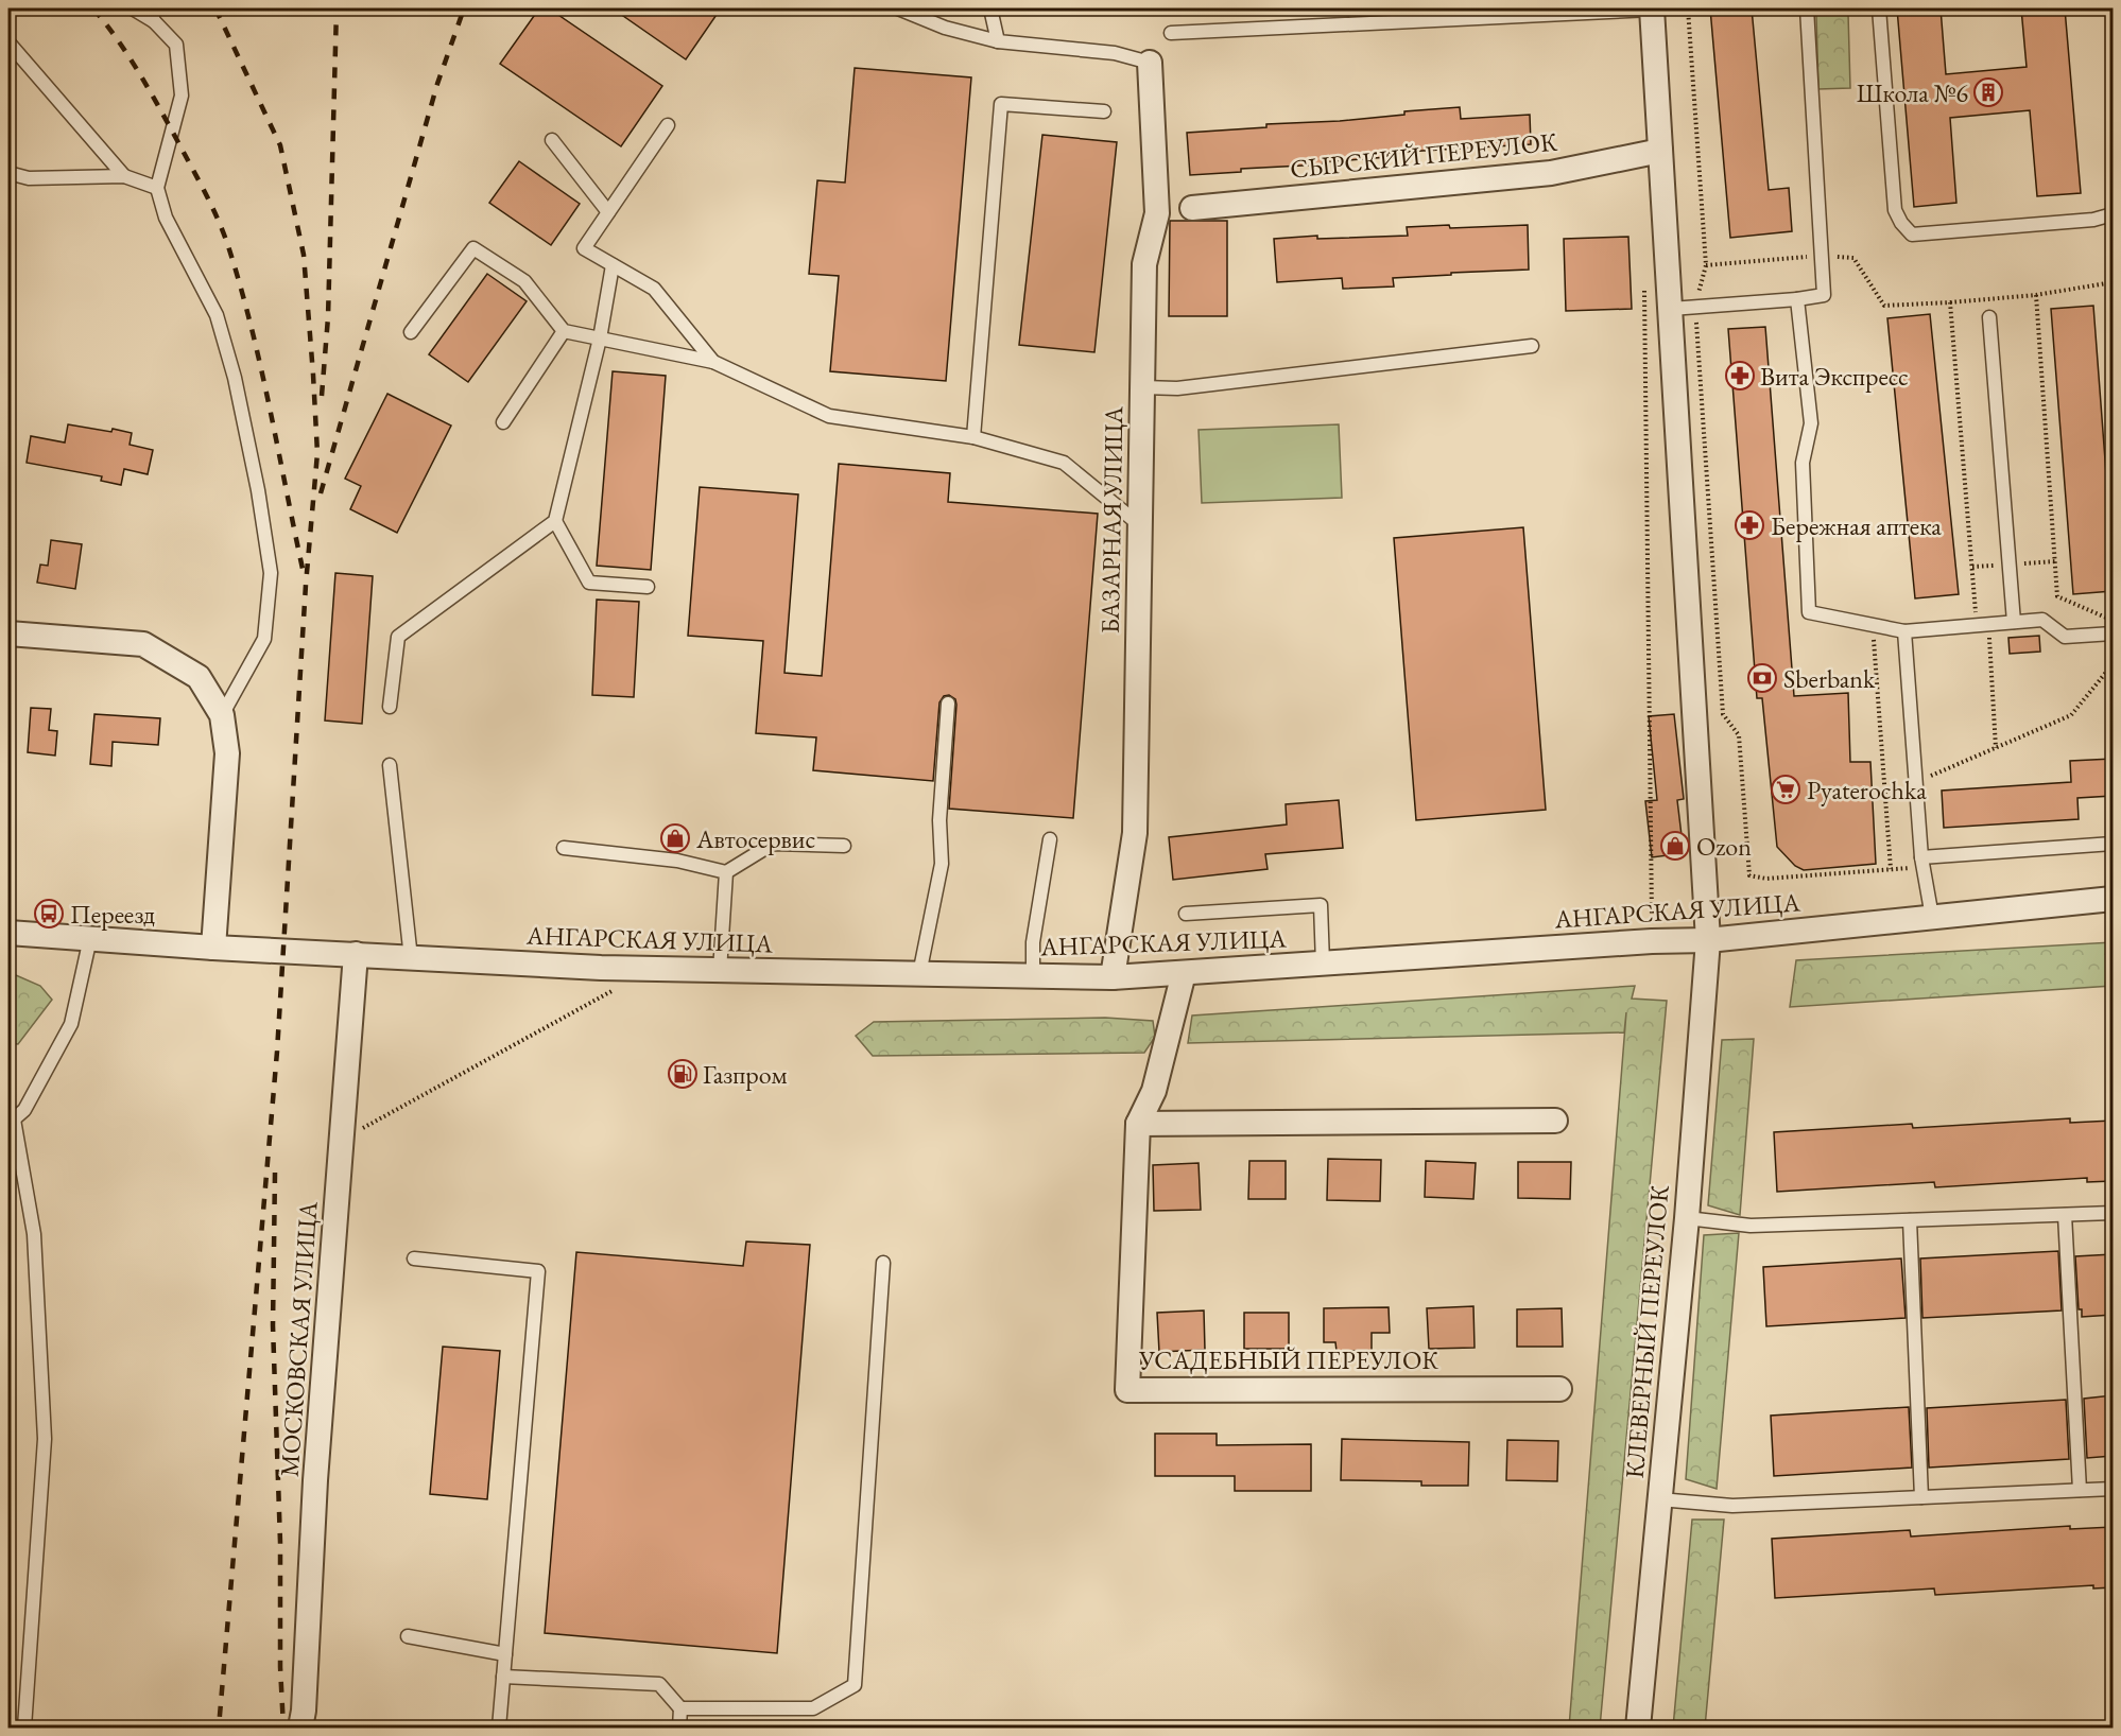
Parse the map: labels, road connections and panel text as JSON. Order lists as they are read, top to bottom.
{
  "streets": {
    "street": [
      "СЫРСКИЙ ПЕРЕУЛОК",
      "БАЗАРНАЯ УЛИЦА",
      "АНГАРСКАЯ УЛИЦА",
      "КЛЕВЕРНЫЙ ПЕРЕУЛОК",
      "МОСКОВСКАЯ УЛИЦА",
      "УСАДЕБНЫЙ ПЕРЕУЛОК"
    ]
  },
  "crossings": [
    ["СЫРСКИЙ ПЕРЕУЛОК", "КЛЕВЕРНЫЙ ПЕРЕУЛОК"],
    ["БАЗАРНАЯ УЛИЦА", "АНГАРСКАЯ УЛИЦА"],
    ["АНГАРСКАЯ УЛИЦА", "КЛЕВЕРНЫЙ ПЕРЕУЛОК"],
    ["АНГАРСКАЯ УЛИЦА", "МОСКОВСКАЯ УЛИЦА"],
    ["АНГАРСКАЯ УЛИЦА", "УСАДЕБНЫЙ ПЕРЕУЛОК"]
  ],
  "places": {
    "building": ["Школа №6"],
    "pharmacy": ["Вита Экспресс", "Бережная аптека"],
    "bank": ["Sberbank"],
    "supermarket": ["Pyaterochka"],
    "shop": ["Автосервис", "Ozon"],
    "bus stop": ["Переезд"],
    "fuel station": ["Газпром"]
  }
}
